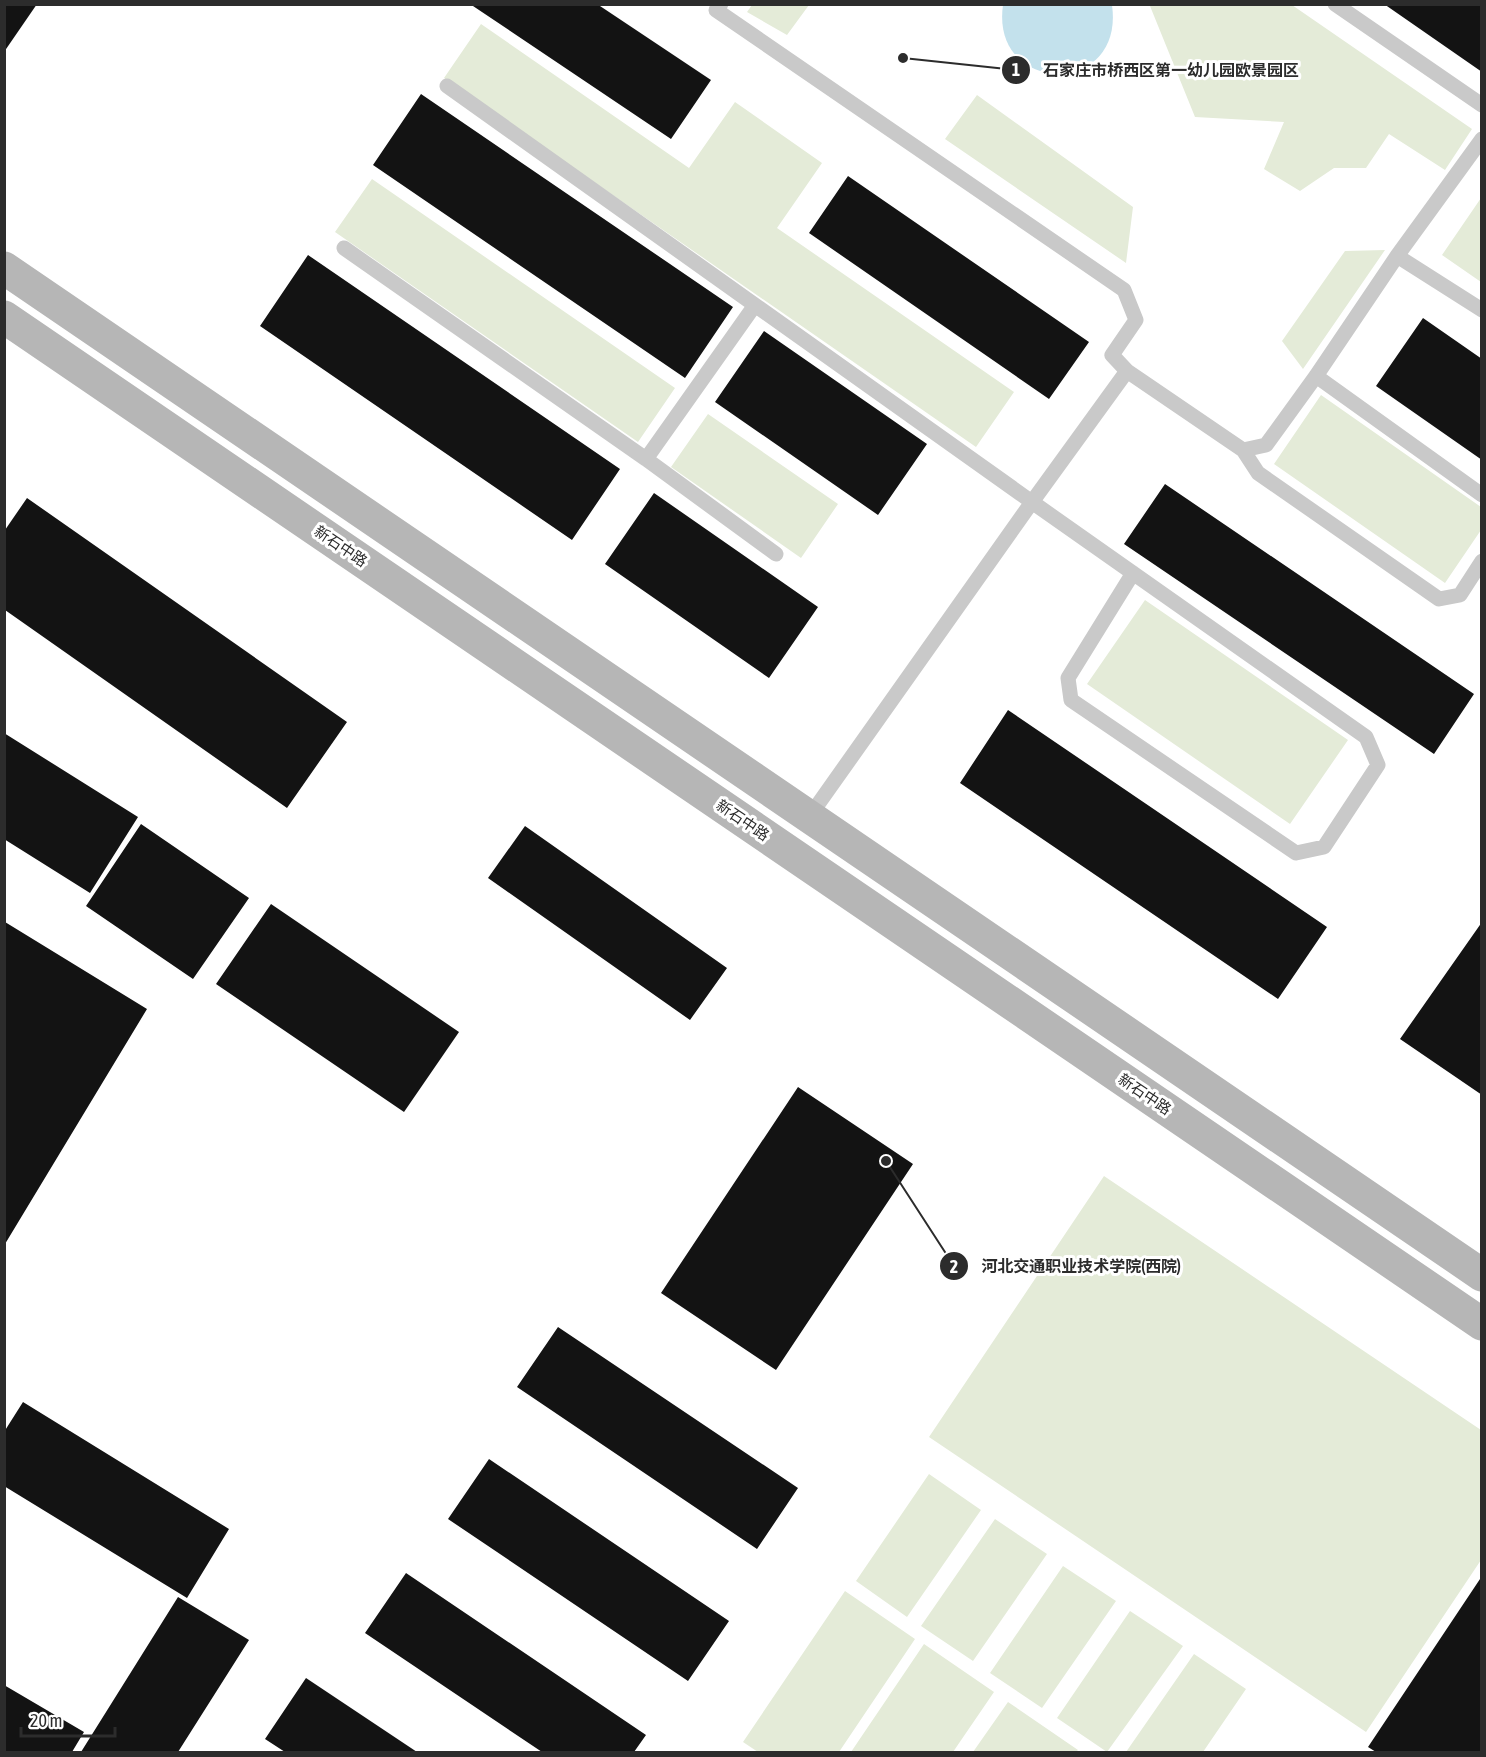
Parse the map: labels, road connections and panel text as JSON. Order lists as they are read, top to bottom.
{
  "streets": {
    "main road": ["新石中路"]
  },
  "places": ["石家庄市桥西区第一幼儿园欧景园区", "河北交通职业技术学院(西院)"],
  "scale_bar": "20 m"
}
